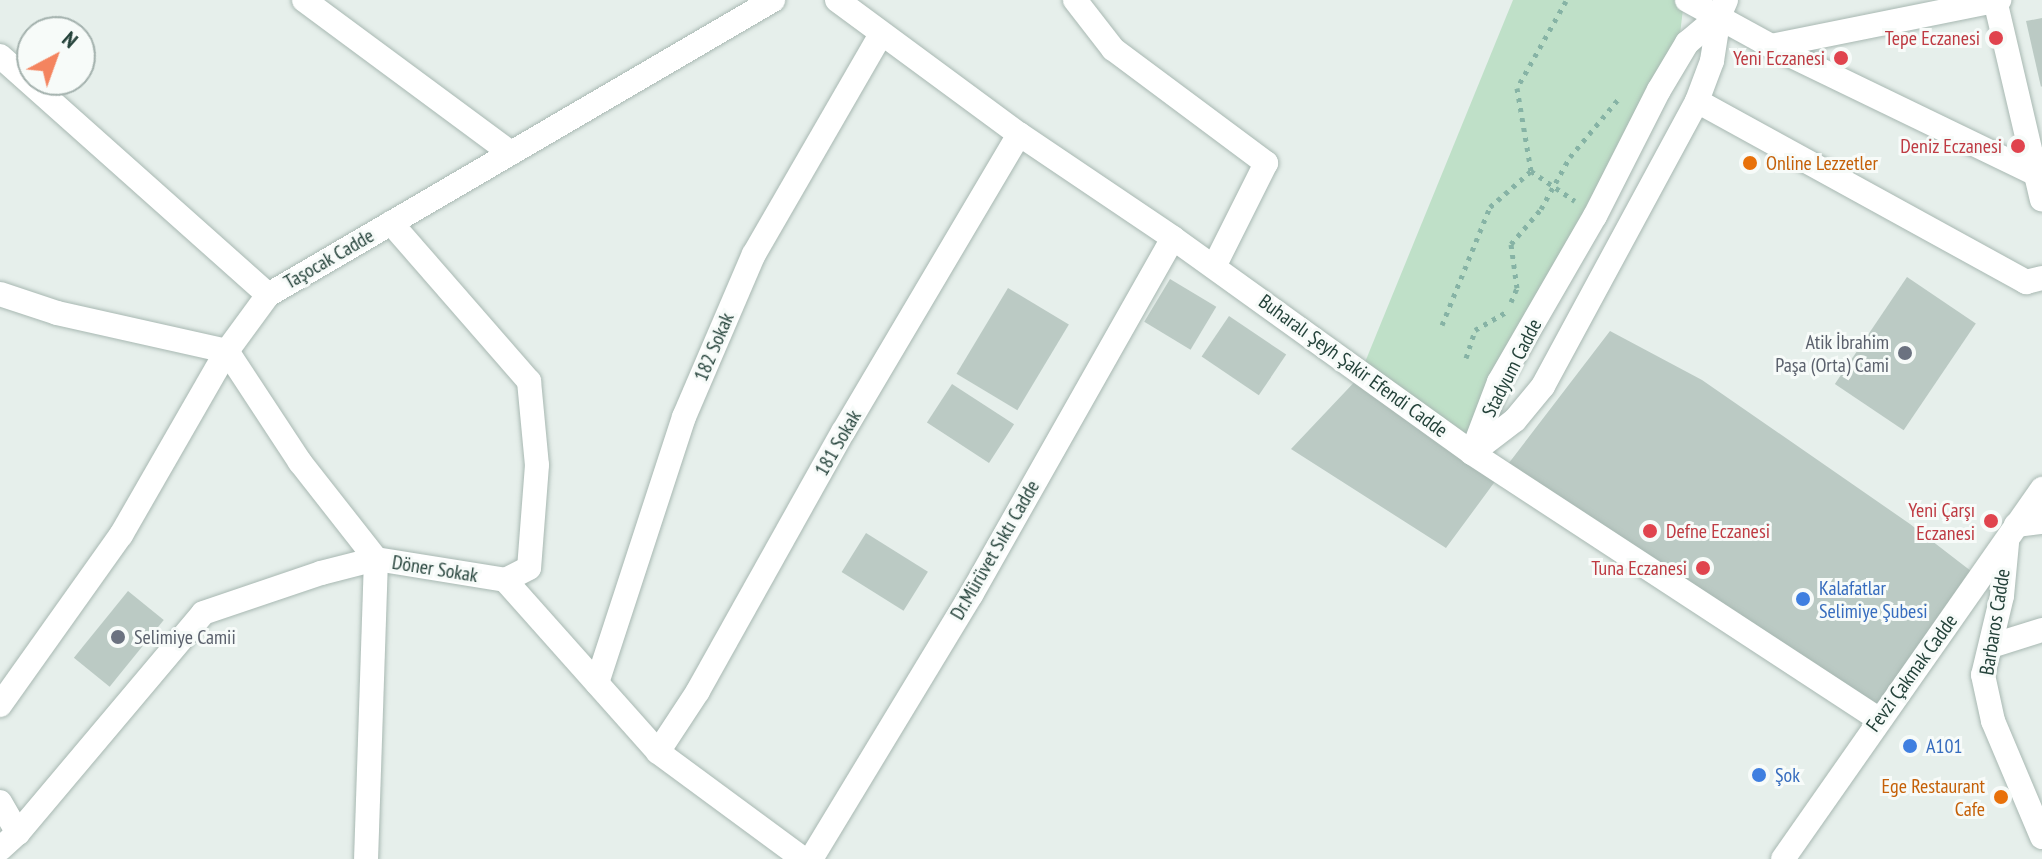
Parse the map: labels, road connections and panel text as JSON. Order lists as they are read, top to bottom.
{
  "streets": {
    "street": [
      "Taşocak Cadde",
      "182 Sokak",
      "Buharalı Şeyh Şakir Efendi Cadde",
      "Stadyum Cadde",
      "181 Sokak",
      "Dr.Mürüvet Sıktı Cadde",
      "Döner Sokak",
      "Barbaros Cadde",
      "Fevzi Çakmak Cadde"
    ]
  },
  "crossings": [
    ["182 Sokak", "Buharalı Şeyh Şakir Efendi Cadde"],
    ["182 Sokak", "Döner Sokak"],
    ["Buharalı Şeyh Şakir Efendi Cadde", "Stadyum Cadde"],
    ["Buharalı Şeyh Şakir Efendi Cadde", "181 Sokak"],
    ["Buharalı Şeyh Şakir Efendi Cadde", "Dr.Mürüvet Sıktı Cadde"],
    ["Buharalı Şeyh Şakir Efendi Cadde", "Fevzi Çakmak Cadde"],
    ["181 Sokak", "Döner Sokak"],
    ["Barbaros Cadde", "Fevzi Çakmak Cadde"]
  ],
  "places": [
    "Tepe Eczanesi",
    "Yeni Eczanesi",
    "Deniz Eczanesi",
    "Online Lezzetler",
    "Atik İbrahim Paşa (Orta) Cami",
    "Yeni Çarşı Eczanesi",
    "Defne Eczanesi",
    "Tuna Eczanesi",
    "Kalafatlar Selimiye Şubesi",
    "Selimiye Camii",
    "A101",
    "Şok",
    "Ege Restaurant Cafe"
  ],
  "north": "top right"
}
